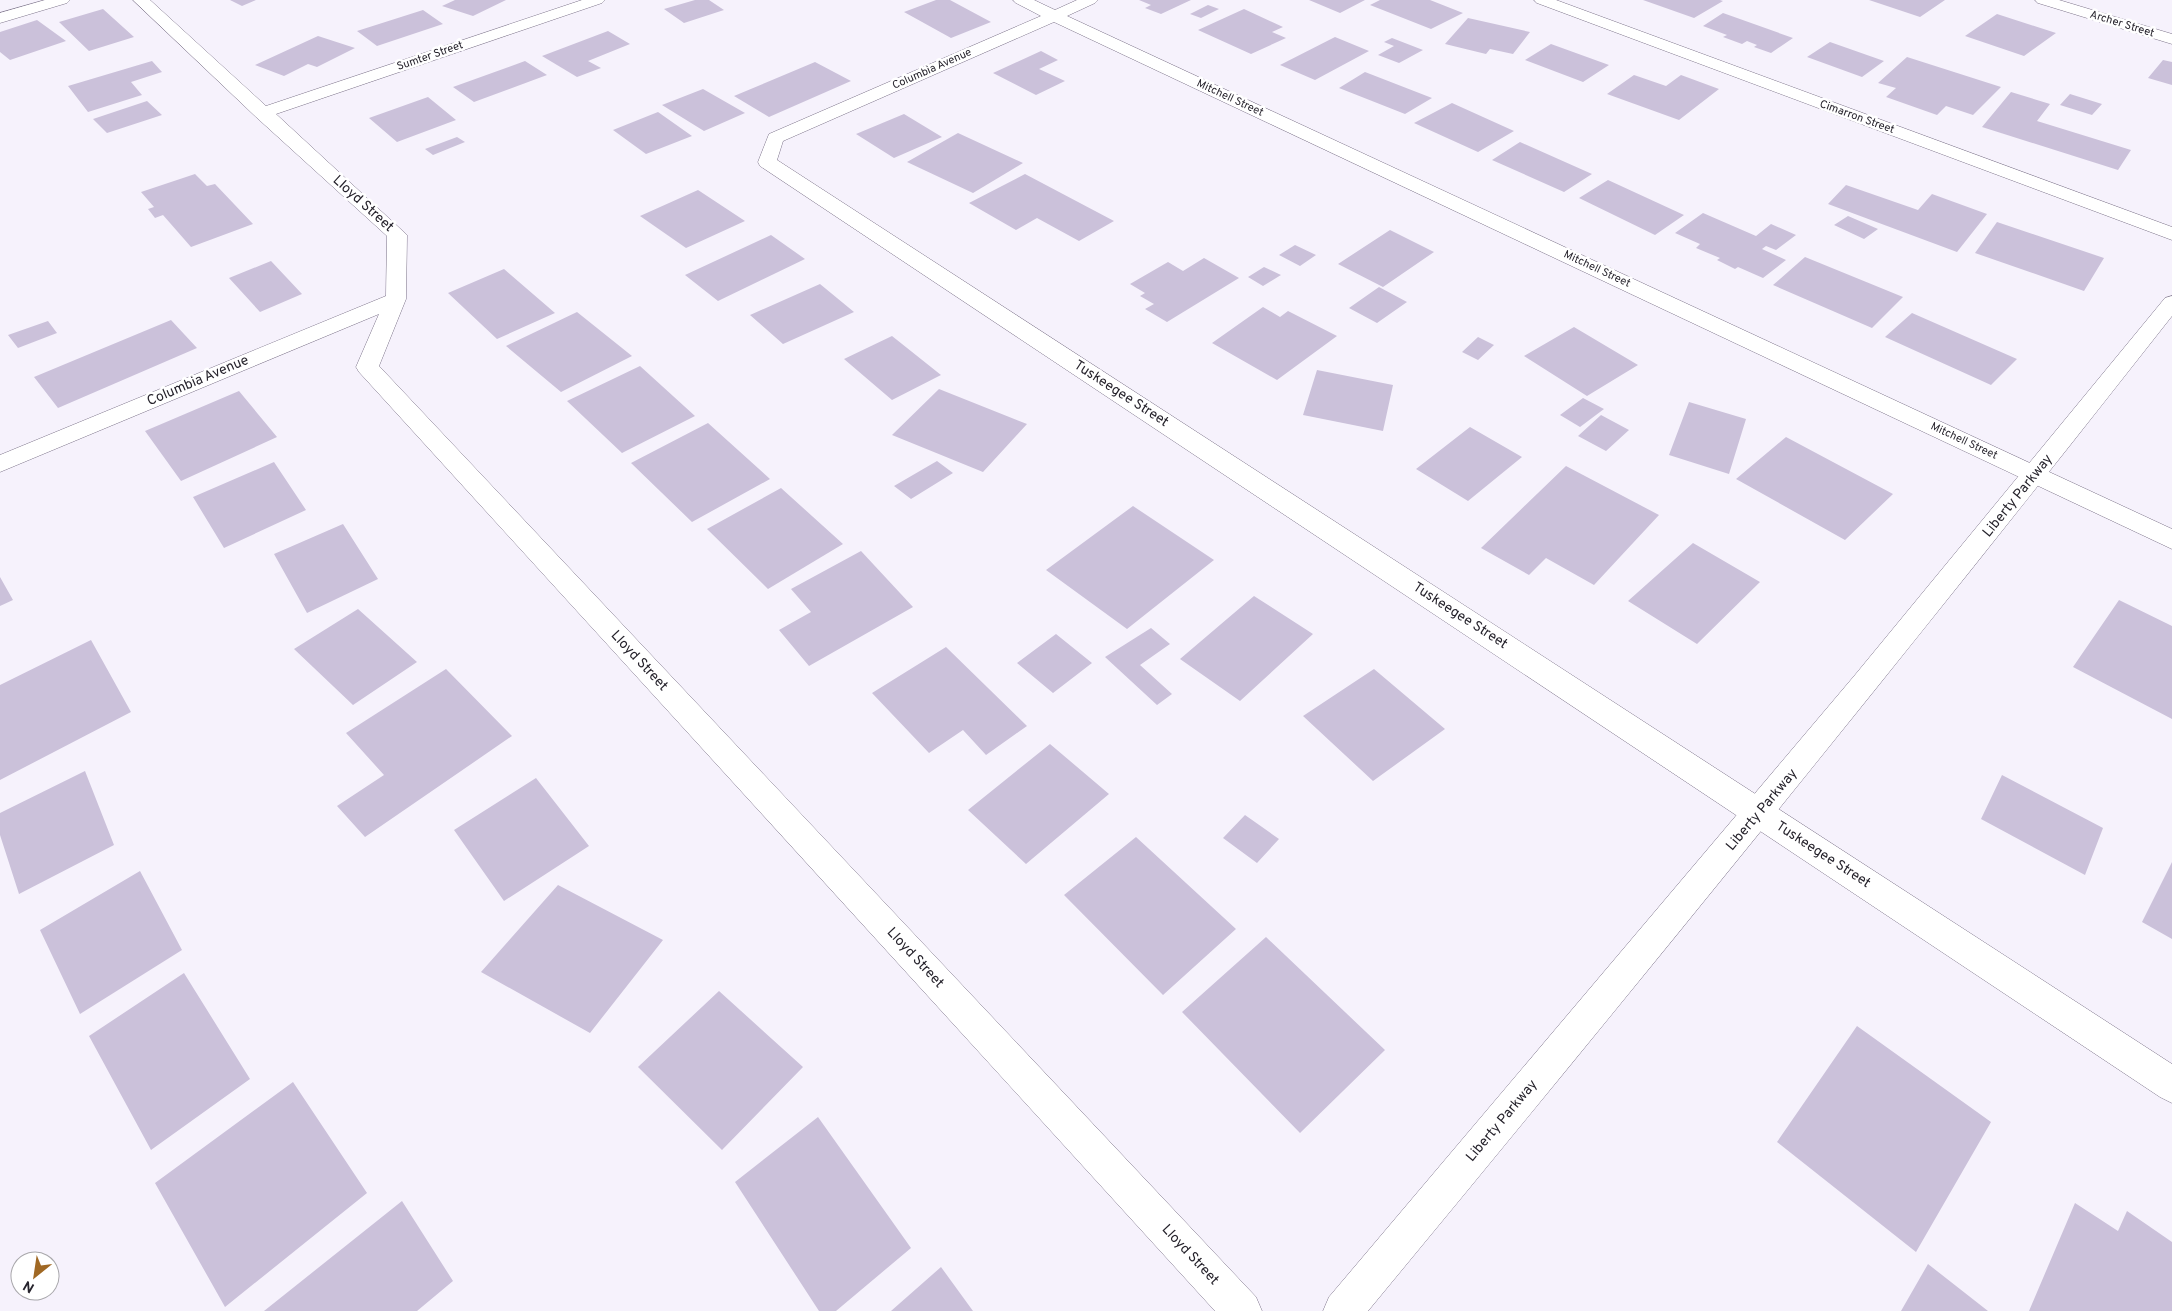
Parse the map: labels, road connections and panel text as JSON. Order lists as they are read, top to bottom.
{
  "streets": {
    "street": [
      "Archer Street",
      "Sumter Street",
      "Columbia Avenue",
      "Mitchell Street",
      "Cimarron Street",
      "Lloyd Street",
      "Tuskeegee Street",
      "Liberty Parkway"
    ]
  },
  "crossings": [
    ["Sumter Street", "Lloyd Street"],
    ["Columbia Avenue", "Mitchell Street"],
    ["Columbia Avenue", "Lloyd Street"],
    ["Columbia Avenue", "Tuskeegee Street"],
    ["Mitchell Street", "Liberty Parkway"],
    ["Tuskeegee Street", "Liberty Parkway"]
  ],
  "north": "bottom left"
}
